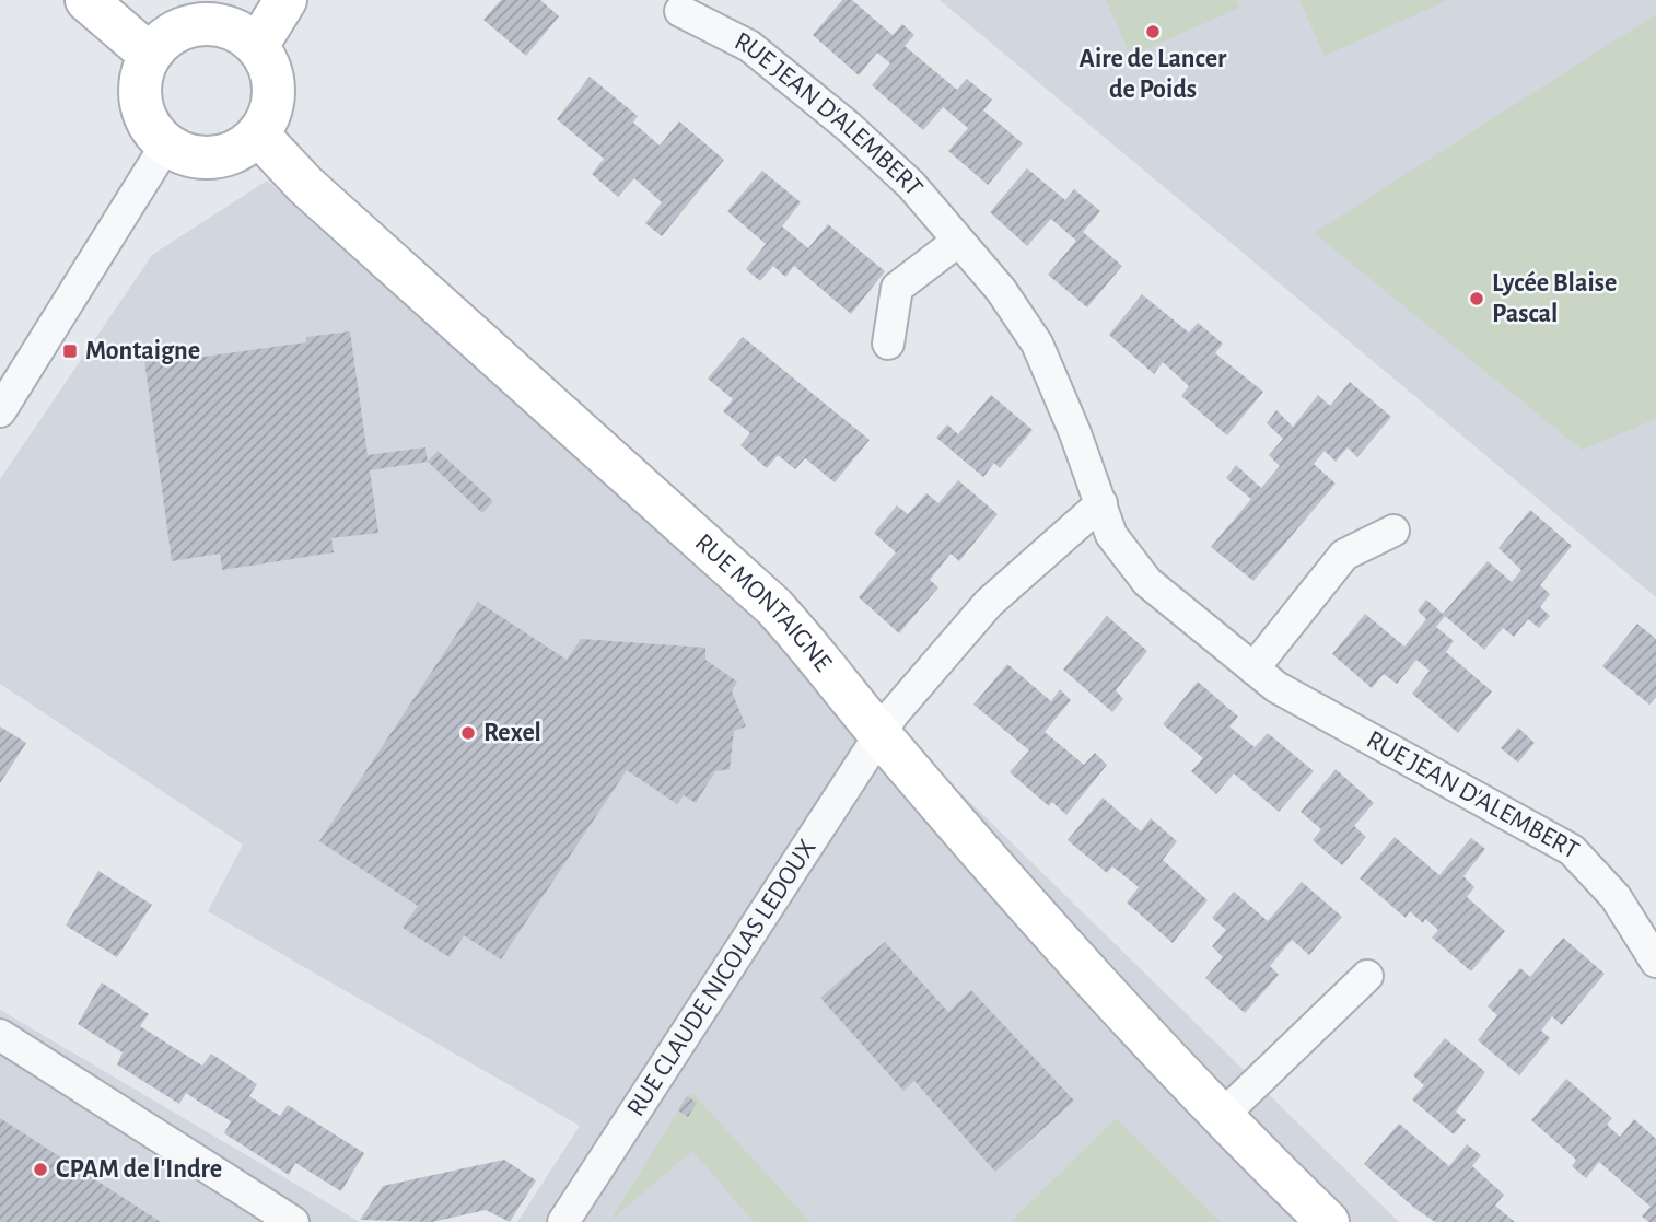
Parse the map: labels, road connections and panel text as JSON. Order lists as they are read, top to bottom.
{
  "streets": {
    "street": ["RUE JEAN D'ALEMBERT", "RUE MONTAIGNE", "RUE CLAUDE NICOLAS LEDOUX"]
  },
  "crossings": [
    ["RUE MONTAIGNE", "RUE CLAUDE NICOLAS LEDOUX"]
  ],
  "places": {
    "other": [
      "Aire de Lancer de Poids",
      "Lycée Blaise Pascal",
      "Rexel",
      "CPAM de l'Indre"
    ],
    "transit": ["Montaigne"]
  }
}
